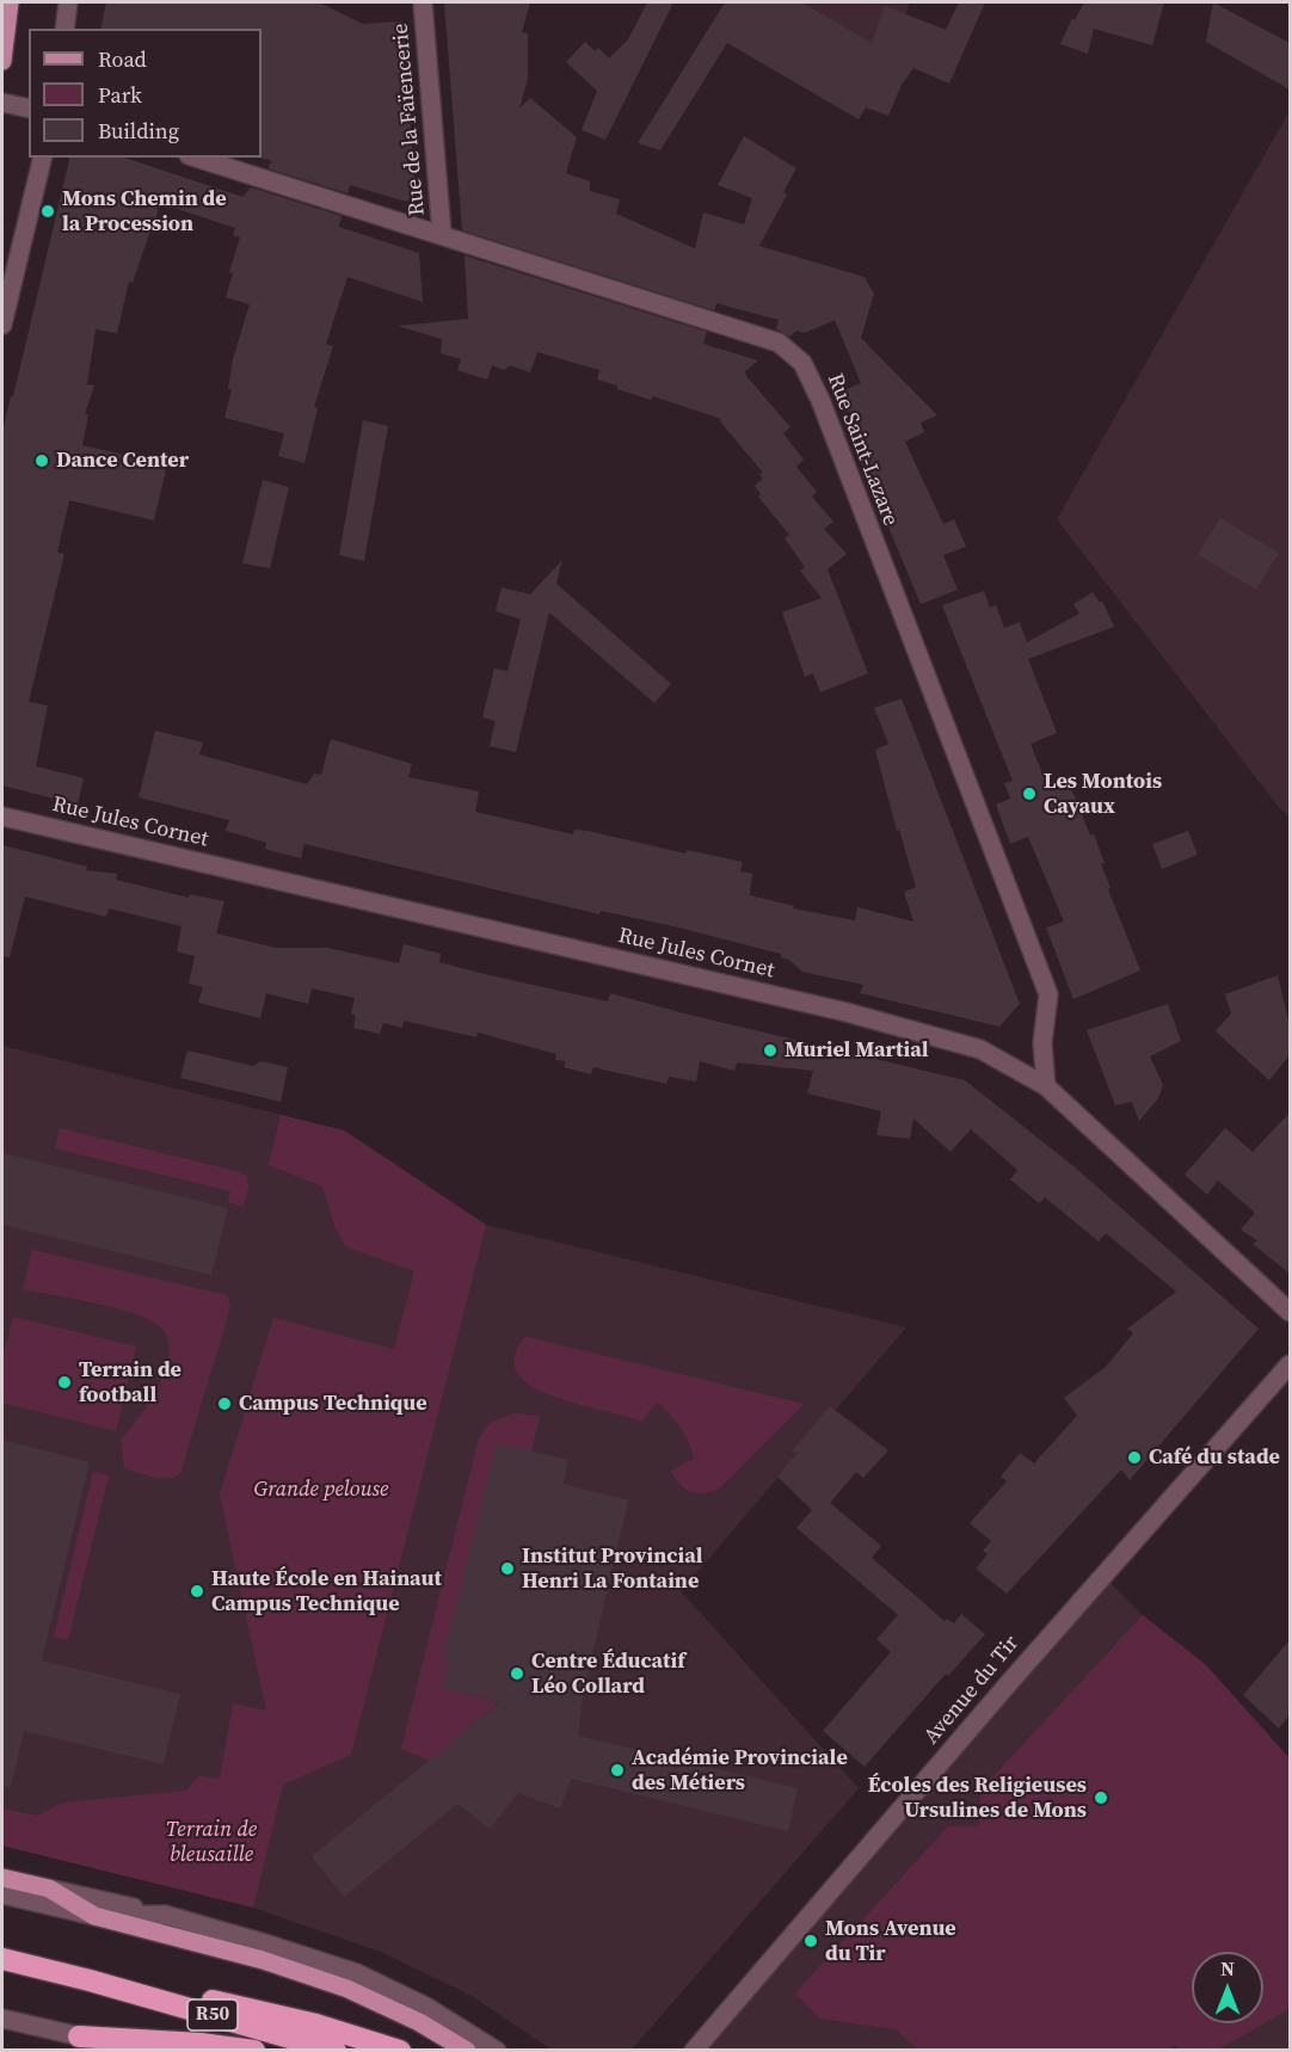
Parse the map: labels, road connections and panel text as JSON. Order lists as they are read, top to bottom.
{
  "streets": {
    "highway": ["R50"],
    "street": [
      "Rue de la Faïencerie",
      "Rue Saint-Lazare",
      "Rue Jules Cornet",
      "Avenue du Tir"
    ]
  },
  "crossings": [
    ["Rue de la Faïencerie", "Rue Saint-Lazare"],
    ["Rue Saint-Lazare", "Rue Jules Cornet"]
  ],
  "parks": ["Grande pelouse", "Terrain de bleusaille"],
  "places": [
    "Mons Chemin de la Procession",
    "Dance Center",
    "Les Montois Cayaux",
    "Muriel Martial",
    "Terrain de football",
    "Campus Technique",
    "Café du stade",
    "Institut Provincial Henri La Fontaine",
    "Haute École en Hainaut Campus Technique",
    "Centre Éducatif Léo Collard",
    "Académie Provinciale des Métiers",
    "Écoles des Religieuses Ursulines de Mons",
    "Mons Avenue du Tir"
  ],
  "legend": ["Road", "Park", "Building"],
  "north": "top"
}
